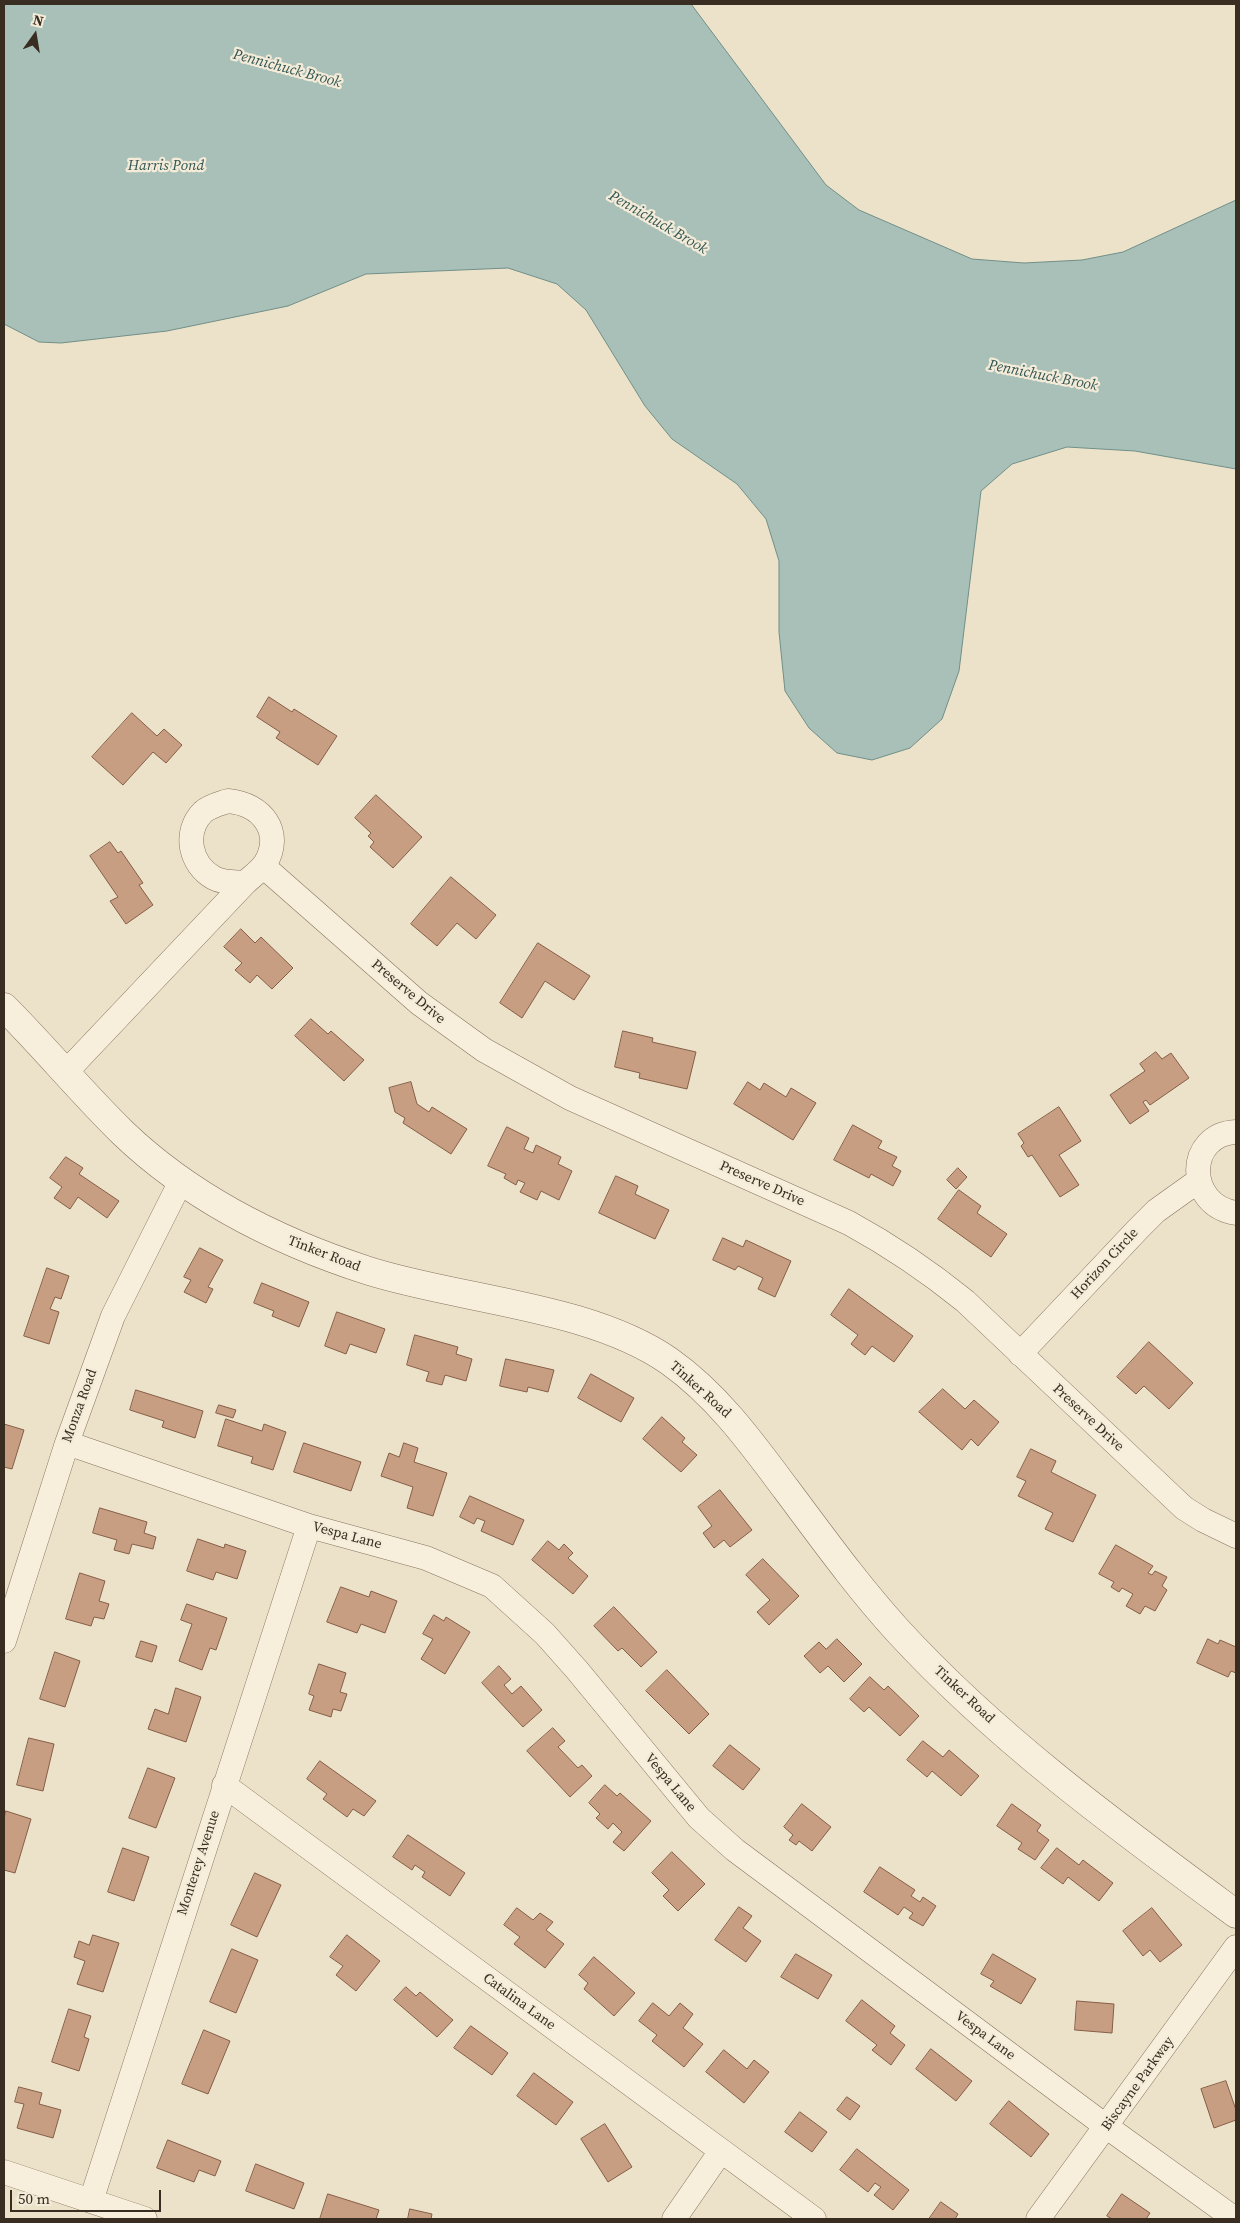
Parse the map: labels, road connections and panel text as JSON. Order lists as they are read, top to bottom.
{
  "streets": {
    "street": [
      "Preserve Drive",
      "Tinker Road",
      "Horizon Circle",
      "Monza Road",
      "Vespa Lane",
      "Monterey Avenue",
      "Catalina Lane",
      "Biscayne Parkway"
    ]
  },
  "crossings": [
    ["Preserve Drive", "Horizon Circle"],
    ["Tinker Road", "Monza Road"],
    ["Monza Road", "Vespa Lane"],
    ["Vespa Lane", "Monterey Avenue"],
    ["Vespa Lane", "Biscayne Parkway"],
    ["Monterey Avenue", "Catalina Lane"]
  ],
  "water": ["Pennichuck Brook", "Harris Pond"],
  "scale_bar": "50 m",
  "north": "top"
}
